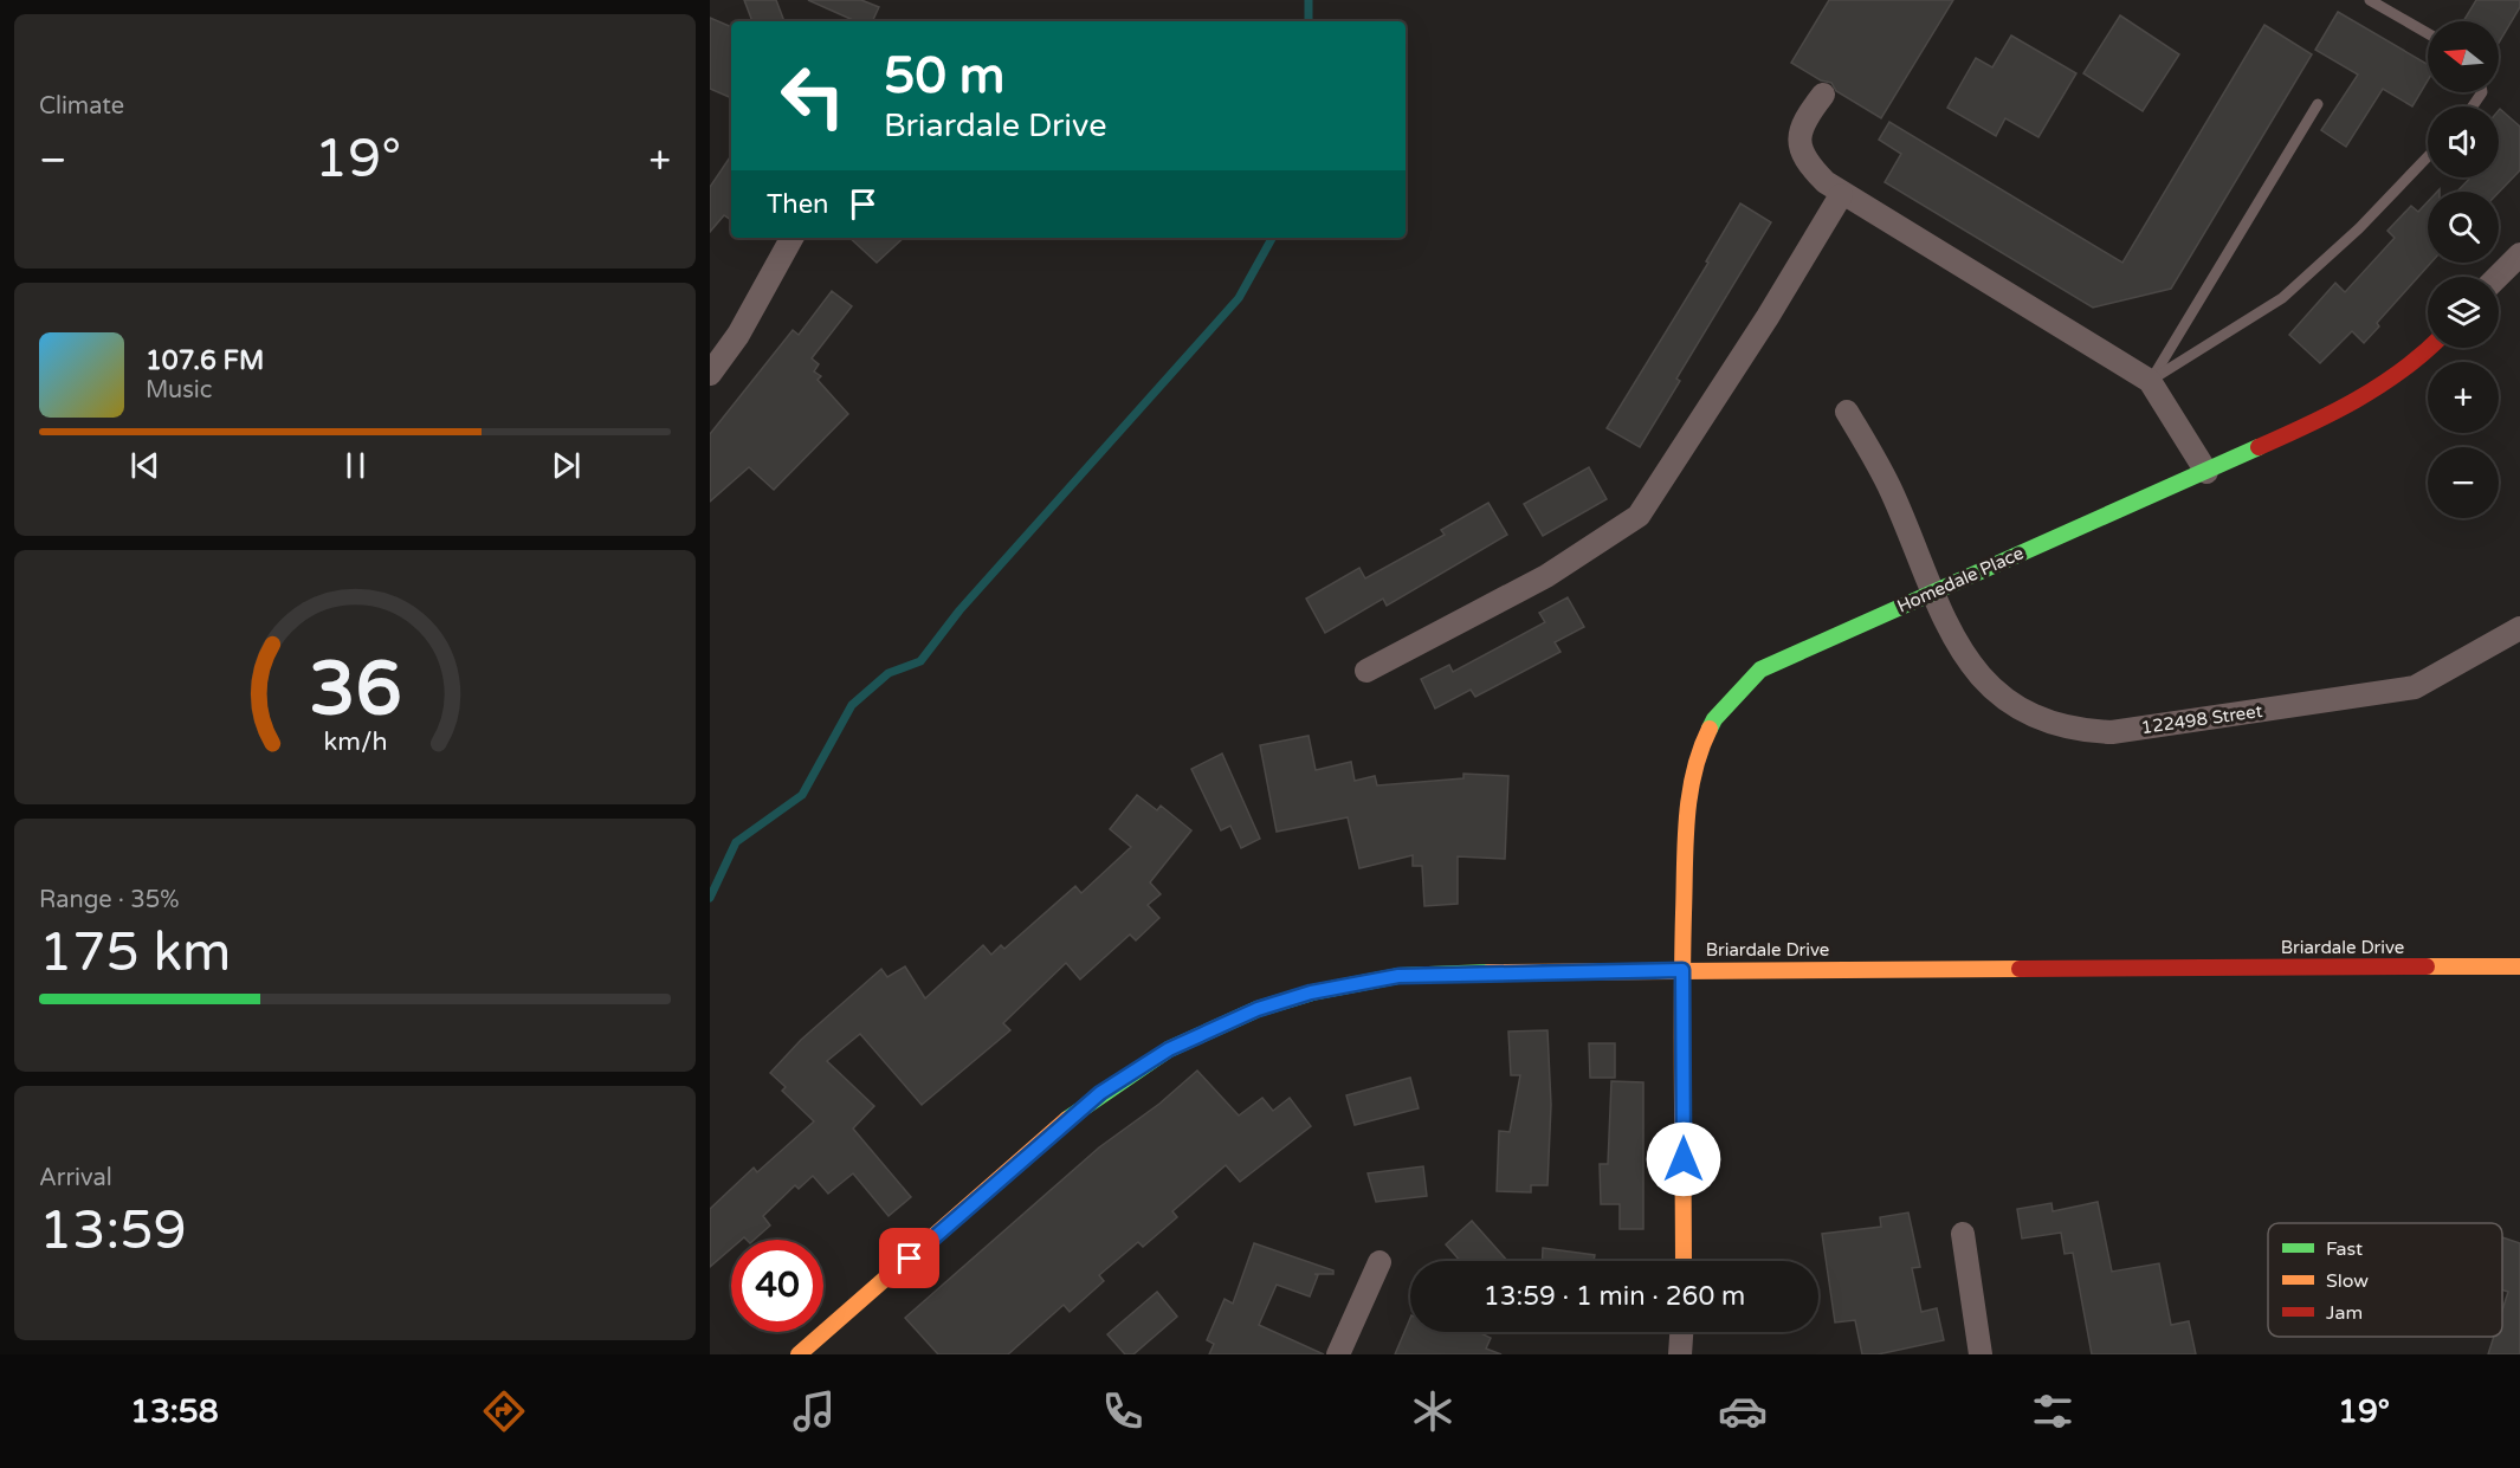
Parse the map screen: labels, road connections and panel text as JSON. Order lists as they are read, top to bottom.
{
  "streets": {
    "street": ["Homedale Place", "122498 Street", "Briardale Drive"]
  },
  "crossings": [
    ["Homedale Place", "122498 Street"],
    ["Homedale Place", "Briardale Drive"]
  ],
  "legend": ["Fast", "Slow", "Jam"],
  "north": "left",
  "page": {
    "tile": [
      "Climate",
      ["Range · 35%", "175 km"],
      ["Arrival", "13:59"]
    ],
    "map_buttons": ["+", "−"],
    "turn": ["50 m", "Briardale Drive"],
    "heat": ["−", "19°", "+"],
    "then": "Then",
    "song": ["107.6 FM", "Music"],
    "limit": "40",
    "trip": "13:59 · 1 min · 260 m",
    "tabs": ["13:58", "19°"],
    "gauge": ["36", "km/h"]
  }
}
